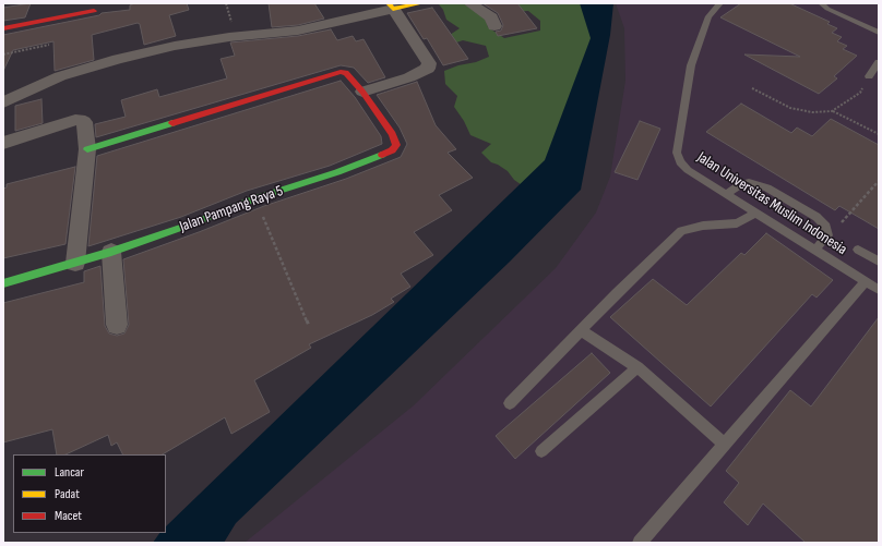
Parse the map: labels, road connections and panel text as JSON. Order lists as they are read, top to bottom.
{
  "streets": {
    "street": ["Jalan Pampang Raya 5"],
    "lane": ["Jalan Universitas Muslim Indonesia"]
  },
  "legend": ["Lancar", "Padat", "Macet"]
}
